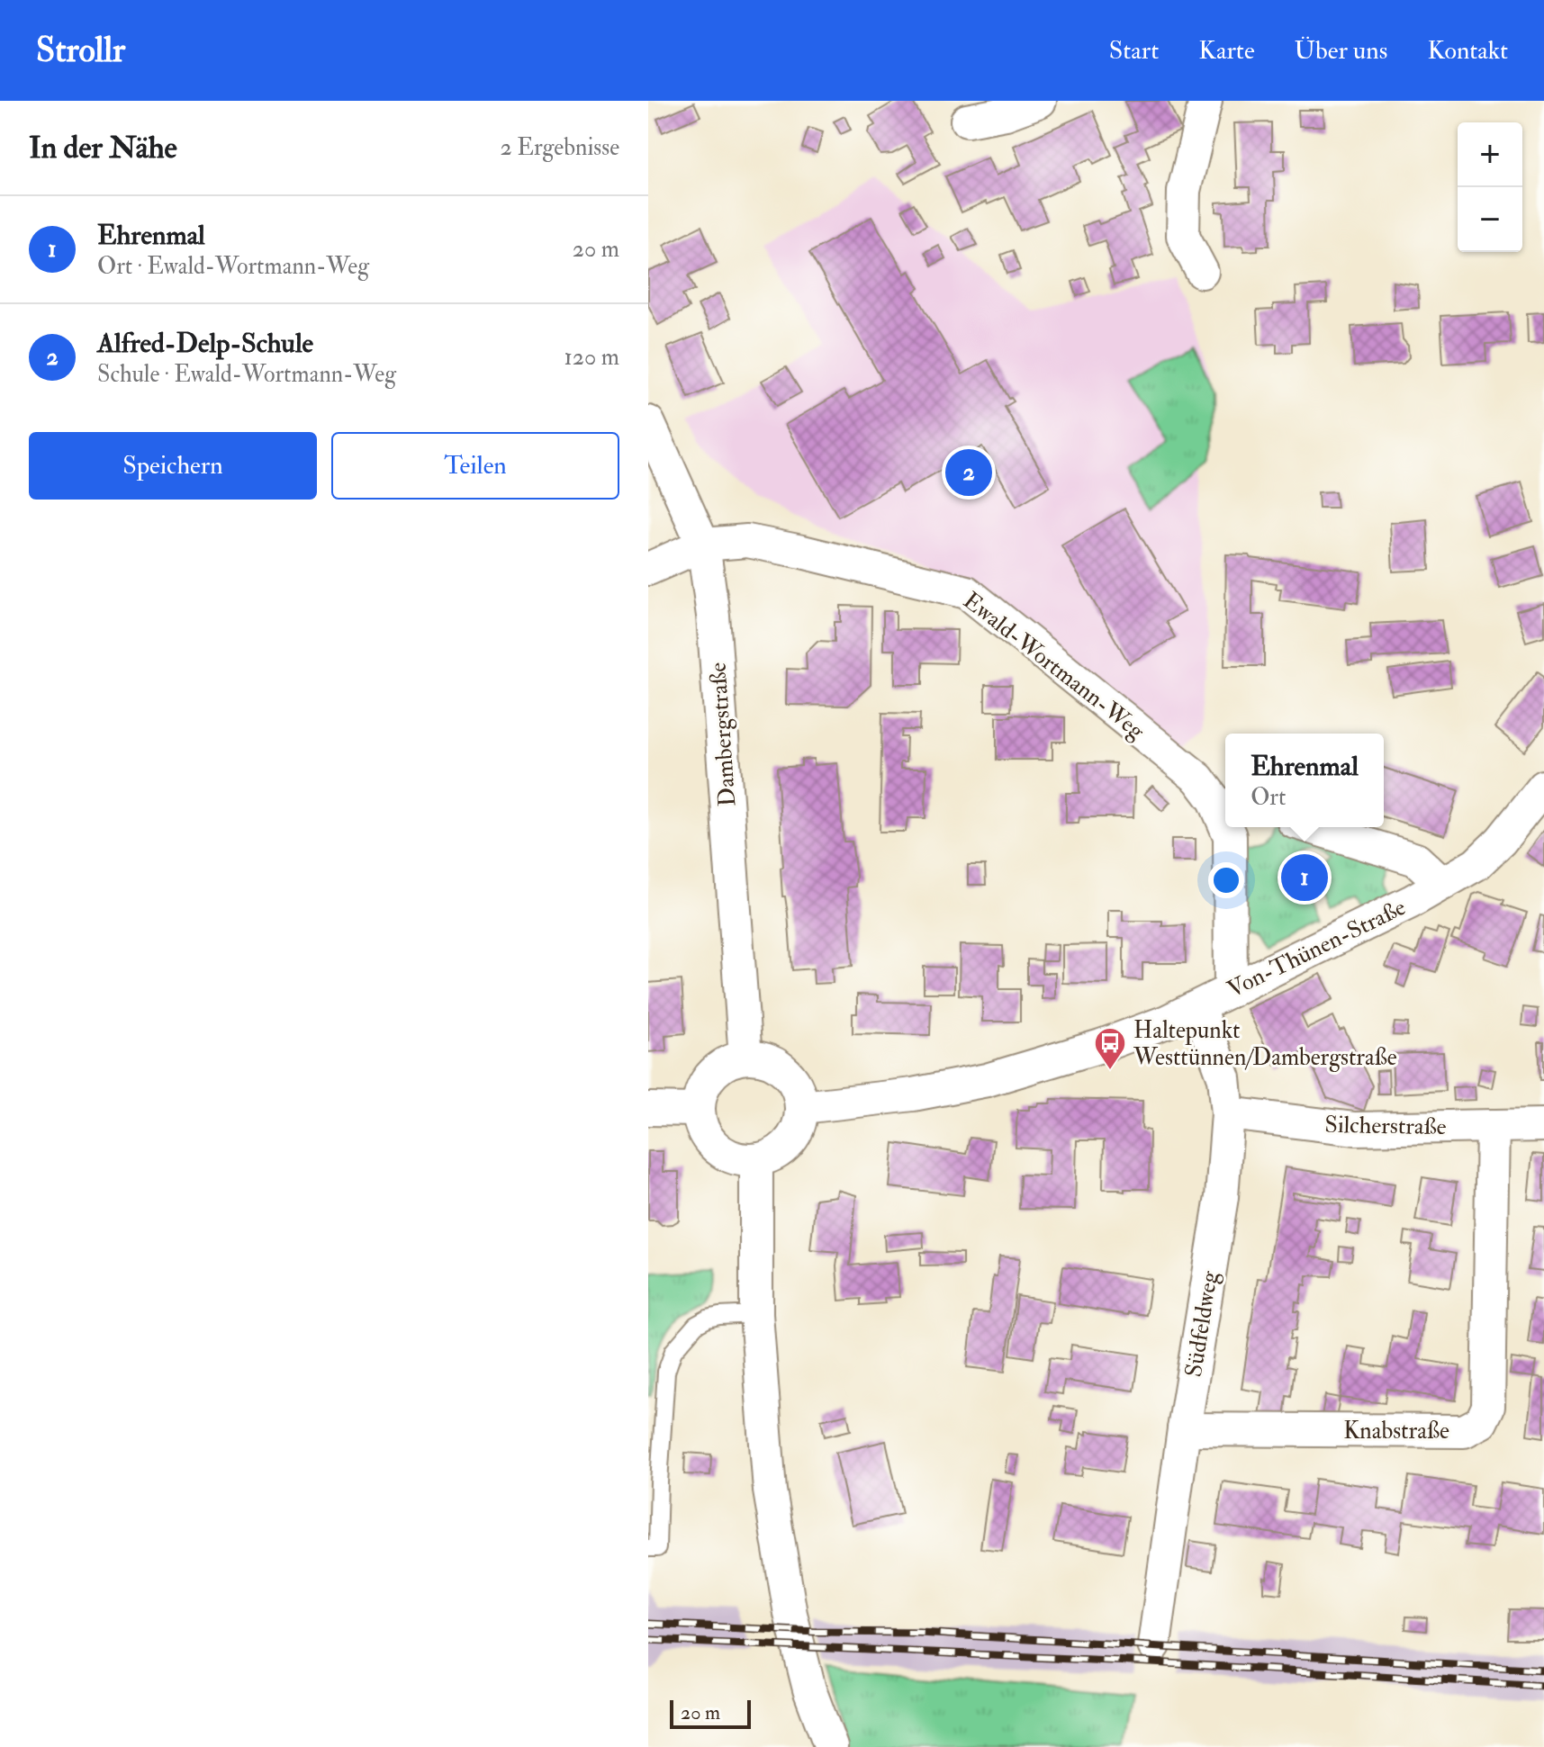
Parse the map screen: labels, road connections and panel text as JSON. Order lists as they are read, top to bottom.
{
  "streets": {
    "street": [
      "Ewald-Wortmann-Weg",
      "Dambergstraße",
      "Von-Thünen-Straße",
      "Silcherstraße",
      "Südfeldweg",
      "Knabstraße"
    ]
  },
  "crossings": [
    ["Ewald-Wortmann-Weg", "Dambergstraße"],
    ["Ewald-Wortmann-Weg", "Von-Thünen-Straße"],
    ["Dambergstraße", "Von-Thünen-Straße"],
    ["Von-Thünen-Straße", "Südfeldweg"],
    ["Silcherstraße", "Südfeldweg"],
    ["Silcherstraße", "Knabstraße"],
    ["Südfeldweg", "Knabstraße"]
  ],
  "places": {
    "bus stop": ["Haltepunkt Westtünnen/Dambergstraße"]
  },
  "scale_bar": "20 m",
  "page": {
    "header": "Strollr",
    "nav": [
      "Start",
      "Karte",
      "Über uns",
      "Kontakt"
    ],
    "heading": ["In der Nähe", "2 Ergebnisse"],
    "map_buttons": ["+", "−"],
    "list": [
      {
        "mark": "1",
        "name": "Ehrenmal",
        "note": "Ort · Ewald-Wortmann-Weg",
        "value": "20 m"
      },
      {
        "mark": "2",
        "name": "Alfred-Delp-Schule",
        "note": "Schule · Ewald-Wortmann-Weg",
        "value": "120 m"
      }
    ],
    "buttons": ["Speichern", "Teilen"],
    "pins": ["2", "1"],
    "popup": ["Ehrenmal", "Ort"],
    "scale": "20 m"
  }
}
